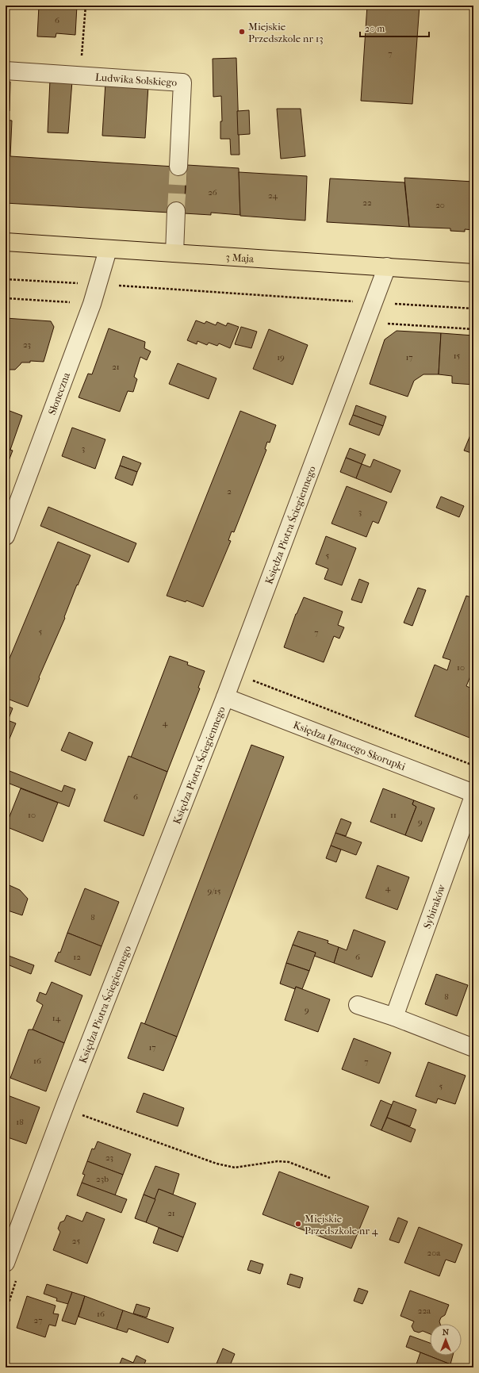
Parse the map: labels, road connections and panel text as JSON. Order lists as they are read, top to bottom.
{
  "streets": {
    "main road": ["3 Maja"],
    "street": [
      "Ludwika Solskiego",
      "Słoneczna",
      "Księdza Piotra Ściegiennego",
      "Księdza Ignacego Skorupki",
      "Sybiraków"
    ]
  },
  "crossings": [
    ["3 Maja", "Słoneczna"],
    ["3 Maja", "Księdza Piotra Ściegiennego"],
    ["Księdza Piotra Ściegiennego", "Księdza Ignacego Skorupki"]
  ],
  "places": ["Miejskie Przedszkole nr 13", "Miejskie Przedszkole nr 4"],
  "house_numbers": [
    "6",
    "7",
    "26",
    "24",
    "22",
    "20",
    "23",
    "15",
    "19",
    "17",
    "21",
    "3",
    "2",
    "3",
    "5",
    "5",
    "7",
    "10",
    "4",
    "6",
    "10",
    "11",
    "9",
    "4",
    "9/15",
    "8",
    "12",
    "6",
    "8",
    "9",
    "14",
    "17",
    "16",
    "7",
    "5",
    "18",
    "23",
    "23b",
    "21",
    "25",
    "20a",
    "22a",
    "16",
    "27"
  ],
  "scale_bar": "20 m",
  "north": "top"
}
